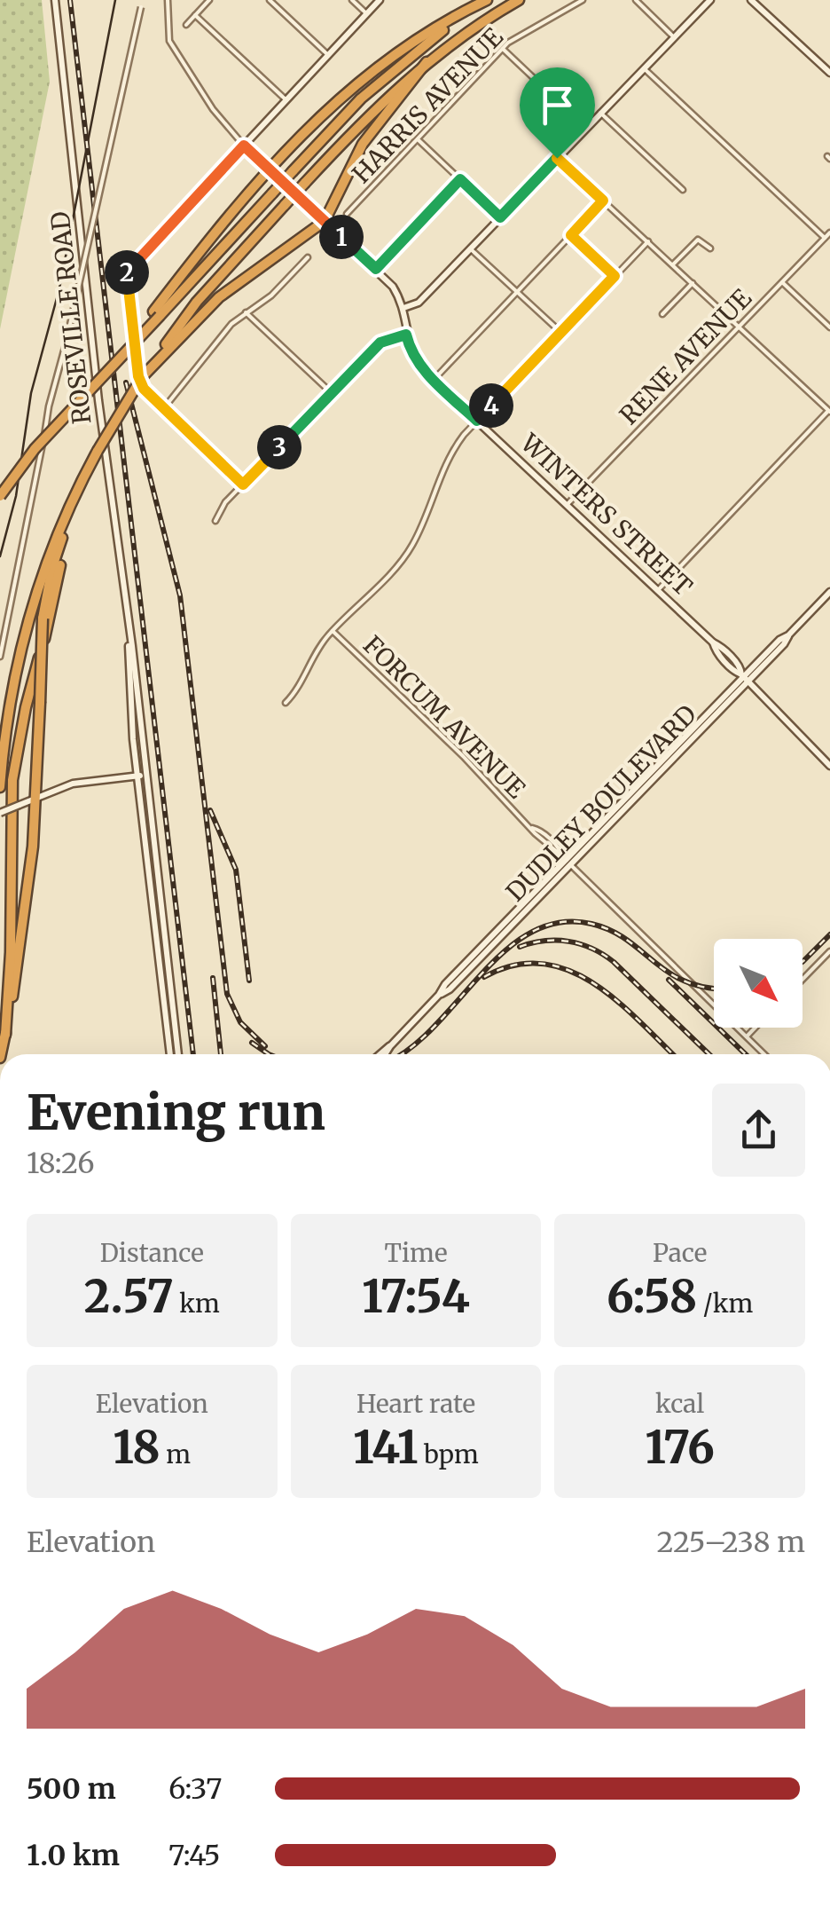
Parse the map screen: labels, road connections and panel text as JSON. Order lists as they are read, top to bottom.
{
  "streets": {
    "main road": ["ROSEVILLE ROAD", "WINTERS STREET", "DUDLEY BOULEVARD"],
    "street": ["HARRIS AVENUE", "RENE AVENUE", "FORCUM AVENUE"]
  },
  "crossings": [
    ["RENE AVENUE", "WINTERS STREET"],
    ["WINTERS STREET", "DUDLEY BOULEVARD"],
    ["FORCUM AVENUE", "DUDLEY BOULEVARD"]
  ],
  "north": "bottom right",
  "page": {
    "pins": [
      "1",
      "2",
      "4",
      "3"
    ],
    "heading": ["Evening run", "18:26"],
    "stats": [
      ["Distance", "2.57 km"],
      ["Time", "17:54"],
      ["Pace", "6:58 /km"],
      ["Elevation", "18 m"],
      ["Heart rate", "141 bpm"],
      ["kcal", "176"]
    ],
    "chart": ["Elevation", "225–238 m"],
    "list": [
      {
        "name": "500 m",
        "note": "6:37"
      },
      {
        "name": "1.0 km",
        "note": "7:45"
      }
    ]
  }
}
